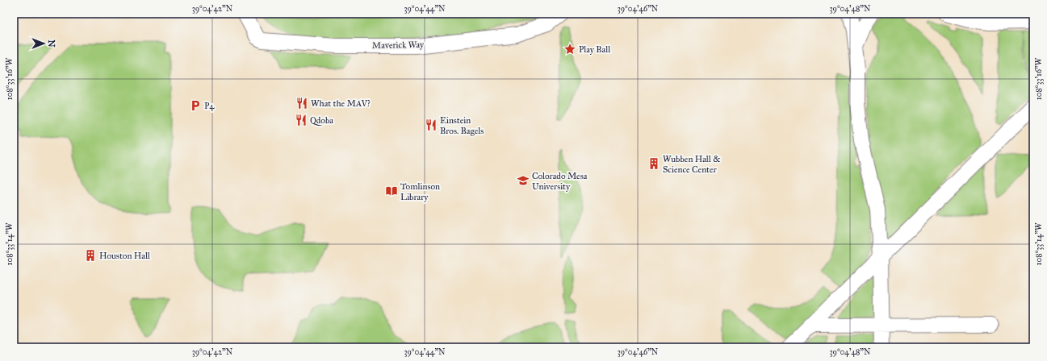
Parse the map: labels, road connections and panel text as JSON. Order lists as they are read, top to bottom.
{
  "streets": {
    "street": ["Maverick Way"]
  },
  "places": {
    "place": ["Play Ball"],
    "restaurant": ["What the MAV?", "Qdoba", "Einstein Bros. Bagels"],
    "parking": ["P4"],
    "building": ["Wubben Hall & Science Center", "Houston Hall"],
    "school or university": ["Colorado Mesa University"],
    "library": ["Tomlinson Library"]
  },
  "north": "right",
  "coordinates": [
    "39°04'42\"N",
    "39°04'44\"N",
    "39°04'46\"N",
    "39°04'48\"N",
    "108°33'16\"W",
    "108°33'14\"W"
  ]
}
